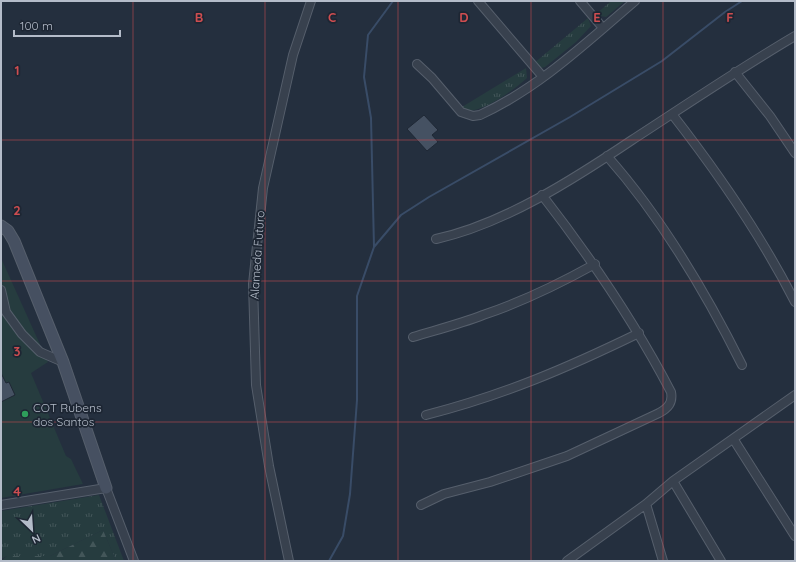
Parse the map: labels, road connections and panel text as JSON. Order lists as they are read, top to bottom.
{
  "streets": {
    "street": ["Alameda Futuro"]
  },
  "places": ["COT Rubens dos Santos"],
  "scale_bar": "100 m",
  "north": "bottom right",
  "grid": {
    "columns": [
      "B",
      "C",
      "D",
      "E",
      "F"
    ],
    "rows": [
      "1",
      "2",
      "3",
      "4"
    ]
  }
}
